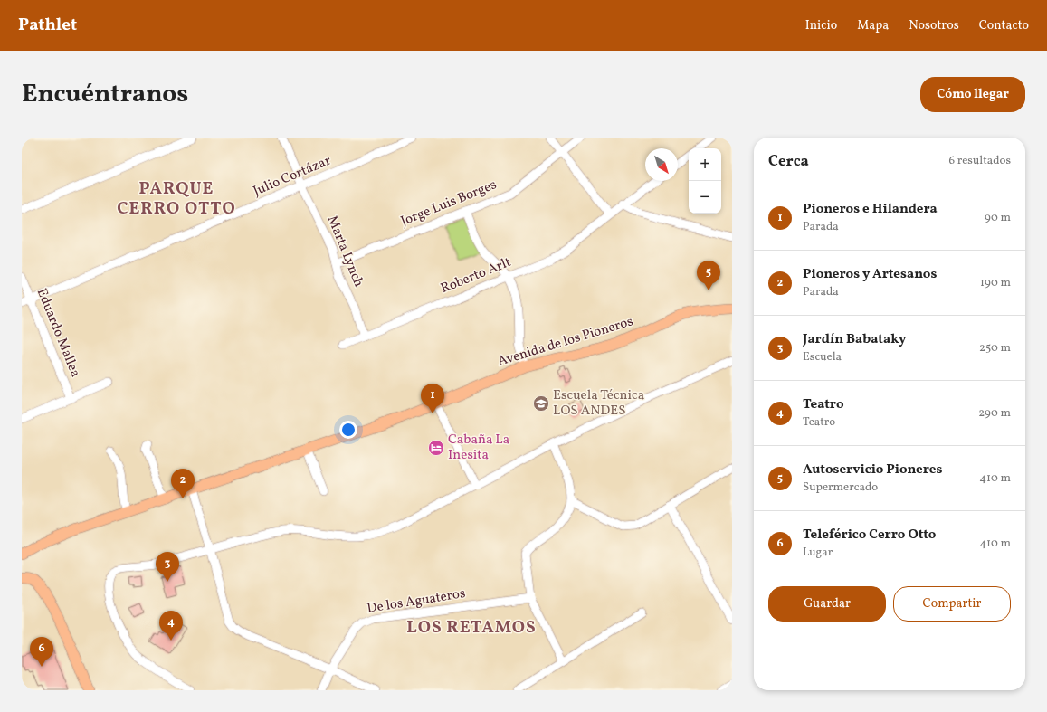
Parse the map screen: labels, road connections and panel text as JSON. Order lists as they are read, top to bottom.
{
  "streets": {
    "main road": ["Avenida de los Pioneros"],
    "street": [
      "Julio Cortázar",
      "Jorge Luis Borges",
      "Marta Lynch",
      "Roberto Arlt",
      "Eduardo Mallea",
      "De los Aguateros"
    ]
  },
  "crossings": [
    ["Julio Cortázar", "Marta Lynch"],
    ["Julio Cortázar", "Eduardo Mallea"],
    ["Jorge Luis Borges", "Marta Lynch"],
    ["Marta Lynch", "Roberto Arlt"]
  ],
  "districts": ["PARQUE CERRO OTTO", "LOS RETAMOS"],
  "places": {
    "school or university": ["Escuela Técnica LOS ANDES"],
    "hotel": ["Cabaña La Inesita"]
  },
  "north": "bottom right",
  "page": {
    "header": "Pathlet",
    "nav": [
      "Inicio",
      "Mapa",
      "Nosotros",
      "Contacto"
    ],
    "title": "Encuéntranos",
    "buttons": [
      "Cómo llegar",
      ["Guardar", "Compartir"]
    ],
    "heading": ["Cerca", "6 resultados"],
    "map_buttons": ["+", "−"],
    "list": [
      {
        "mark": "1",
        "name": "Pioneros e Hilandera",
        "note": "Parada",
        "value": "90 m"
      },
      {
        "mark": "2",
        "name": "Pioneros y Artesanos",
        "note": "Parada",
        "value": "190 m"
      },
      {
        "mark": "3",
        "name": "Jardín Babataky",
        "note": "Escuela",
        "value": "250 m"
      },
      {
        "mark": "4",
        "name": "Teatro",
        "note": "Teatro",
        "value": "290 m"
      },
      {
        "mark": "5",
        "name": "Autoservicio Pioneres",
        "note": "Supermercado",
        "value": "410 m"
      },
      {
        "mark": "6",
        "name": "Teleférico Cerro Otto",
        "note": "Lugar",
        "value": "410 m"
      }
    ],
    "pins": [
      "5",
      "1",
      "2",
      "3",
      "4",
      "6"
    ]
  }
}
